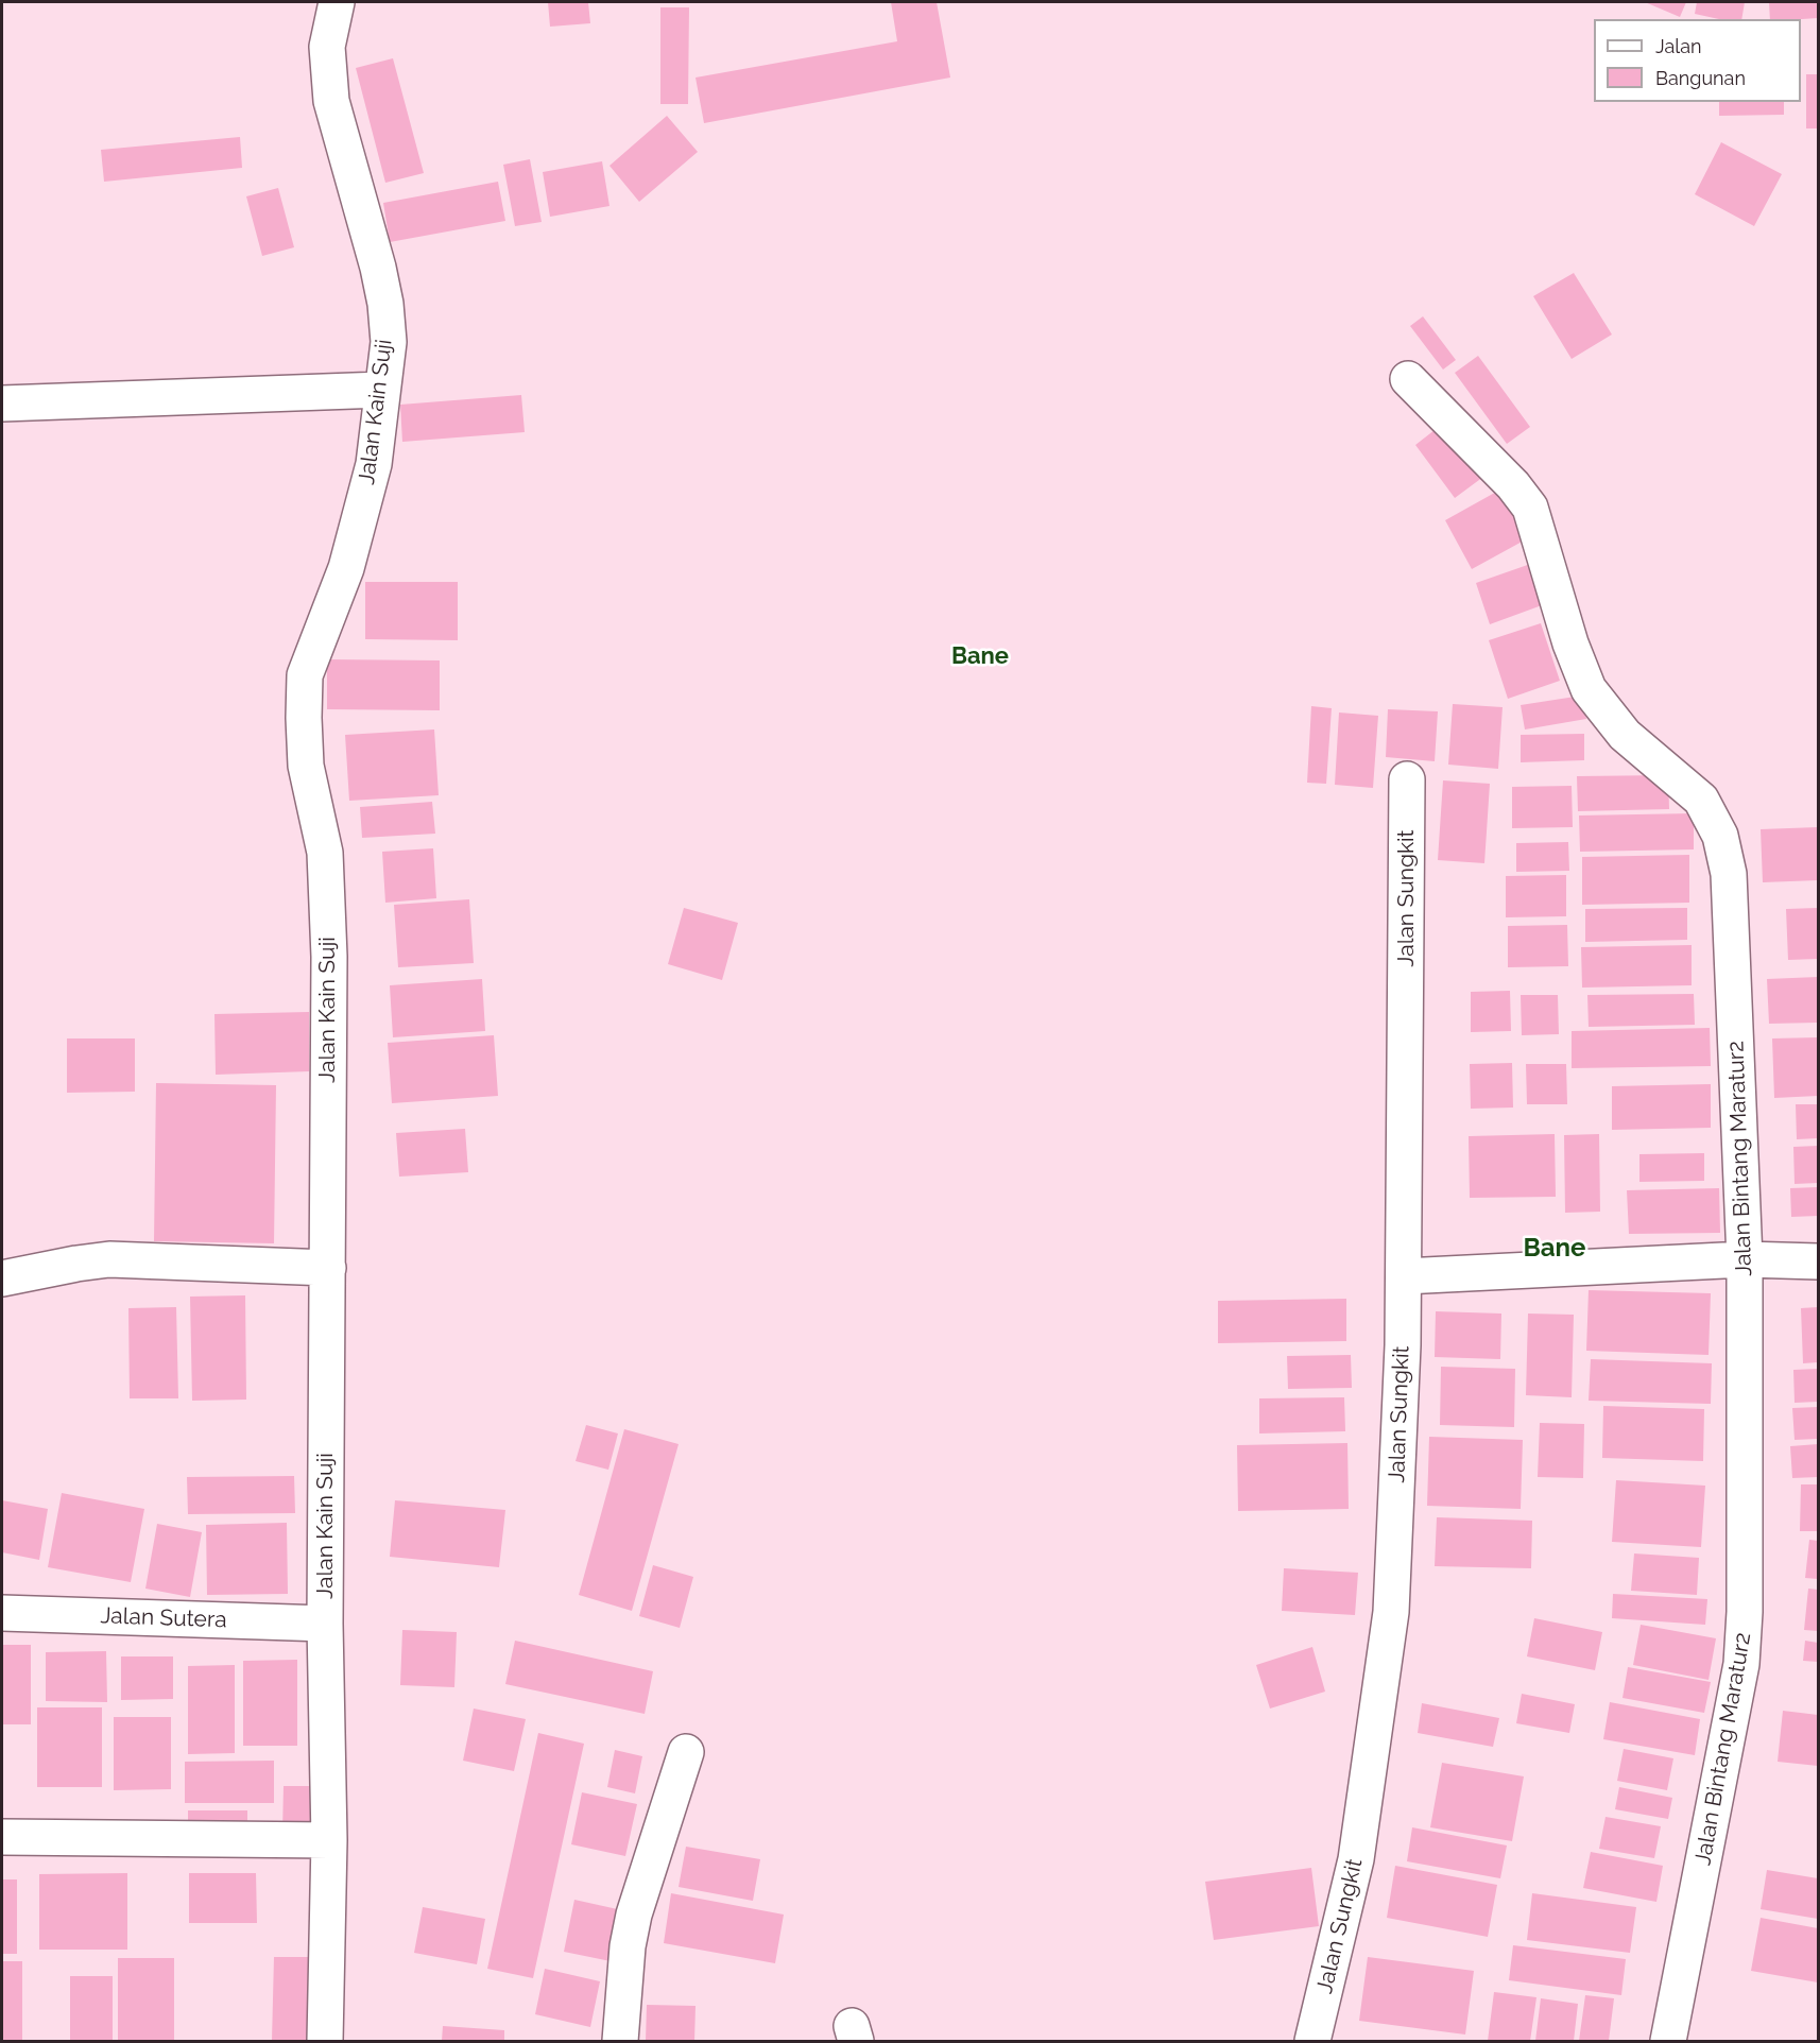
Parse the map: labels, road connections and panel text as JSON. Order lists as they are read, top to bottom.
{
  "streets": {
    "street": [
      "Jalan Kain Suji",
      "Jalan Sungkit",
      "Jalan Bintang Maratur2",
      "Jalan Sutera"
    ]
  },
  "crossings": [
    ["Jalan Kain Suji", "Jalan Sutera"]
  ],
  "districts": ["Bane", "Bane"],
  "legend": ["Jalan", "Bangunan"]
}
